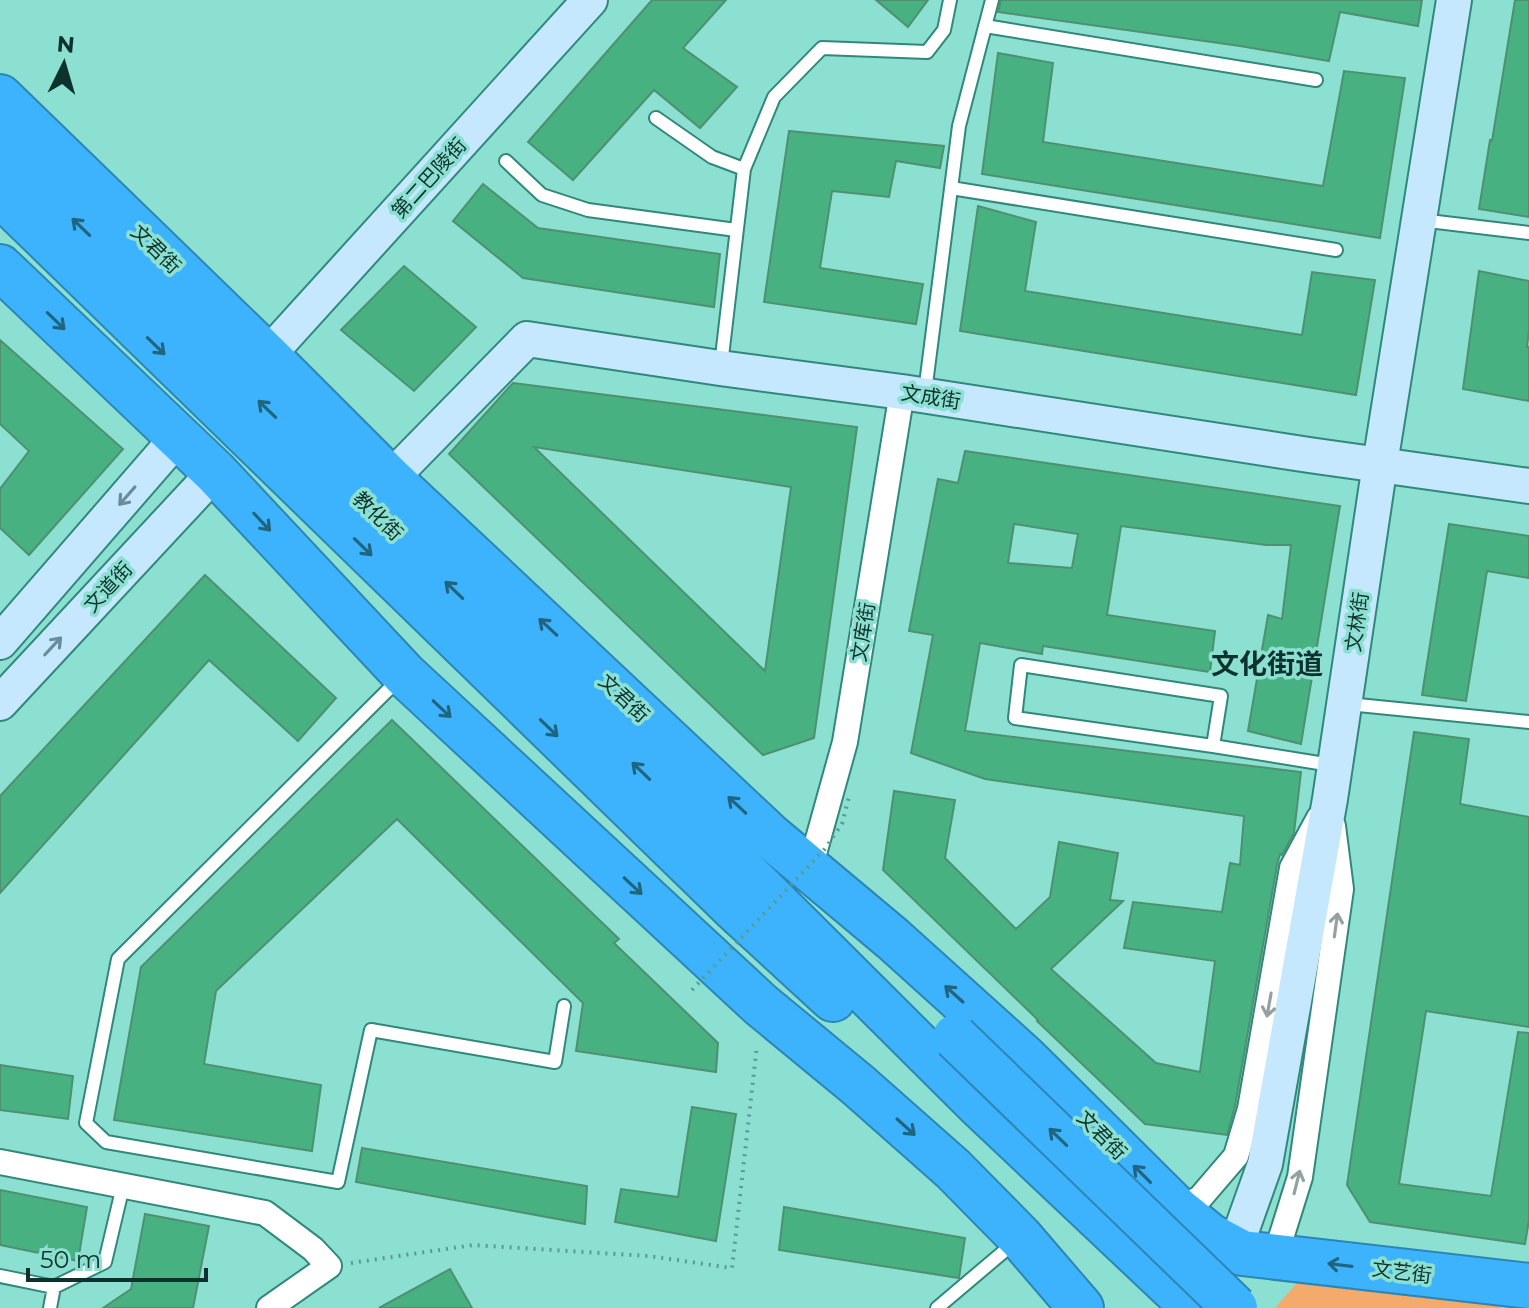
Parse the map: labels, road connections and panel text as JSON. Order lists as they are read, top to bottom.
{
  "streets": {
    "highway": ["文君街", "教化街", "文艺街"],
    "street": [
      "第二巴陵街",
      "文成街",
      "文道街",
      "文林街",
      "文库街"
    ]
  },
  "crossings": [
    ["第二巴陵街", "文君街"],
    ["文君街", "文成街"],
    ["文君街", "文林街"],
    ["文君街", "文库街"],
    ["文君街", "文艺街"],
    ["文成街", "文林街"],
    ["文成街", "文库街"],
    ["文林街", "文艺街"]
  ],
  "one_way": ["文艺街"],
  "districts": ["文化街道"],
  "scale_bar": "50 m",
  "north": "top"
}
